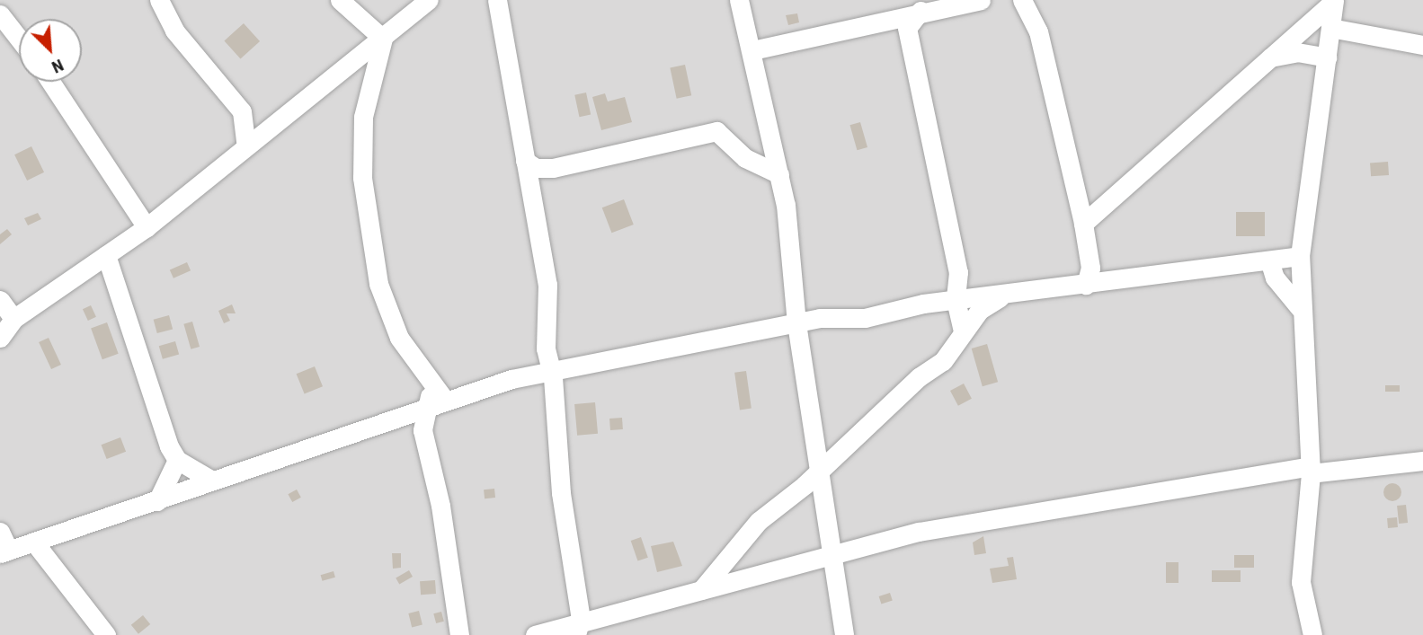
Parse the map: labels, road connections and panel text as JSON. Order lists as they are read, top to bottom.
{
  "north": "bottom right"
}
